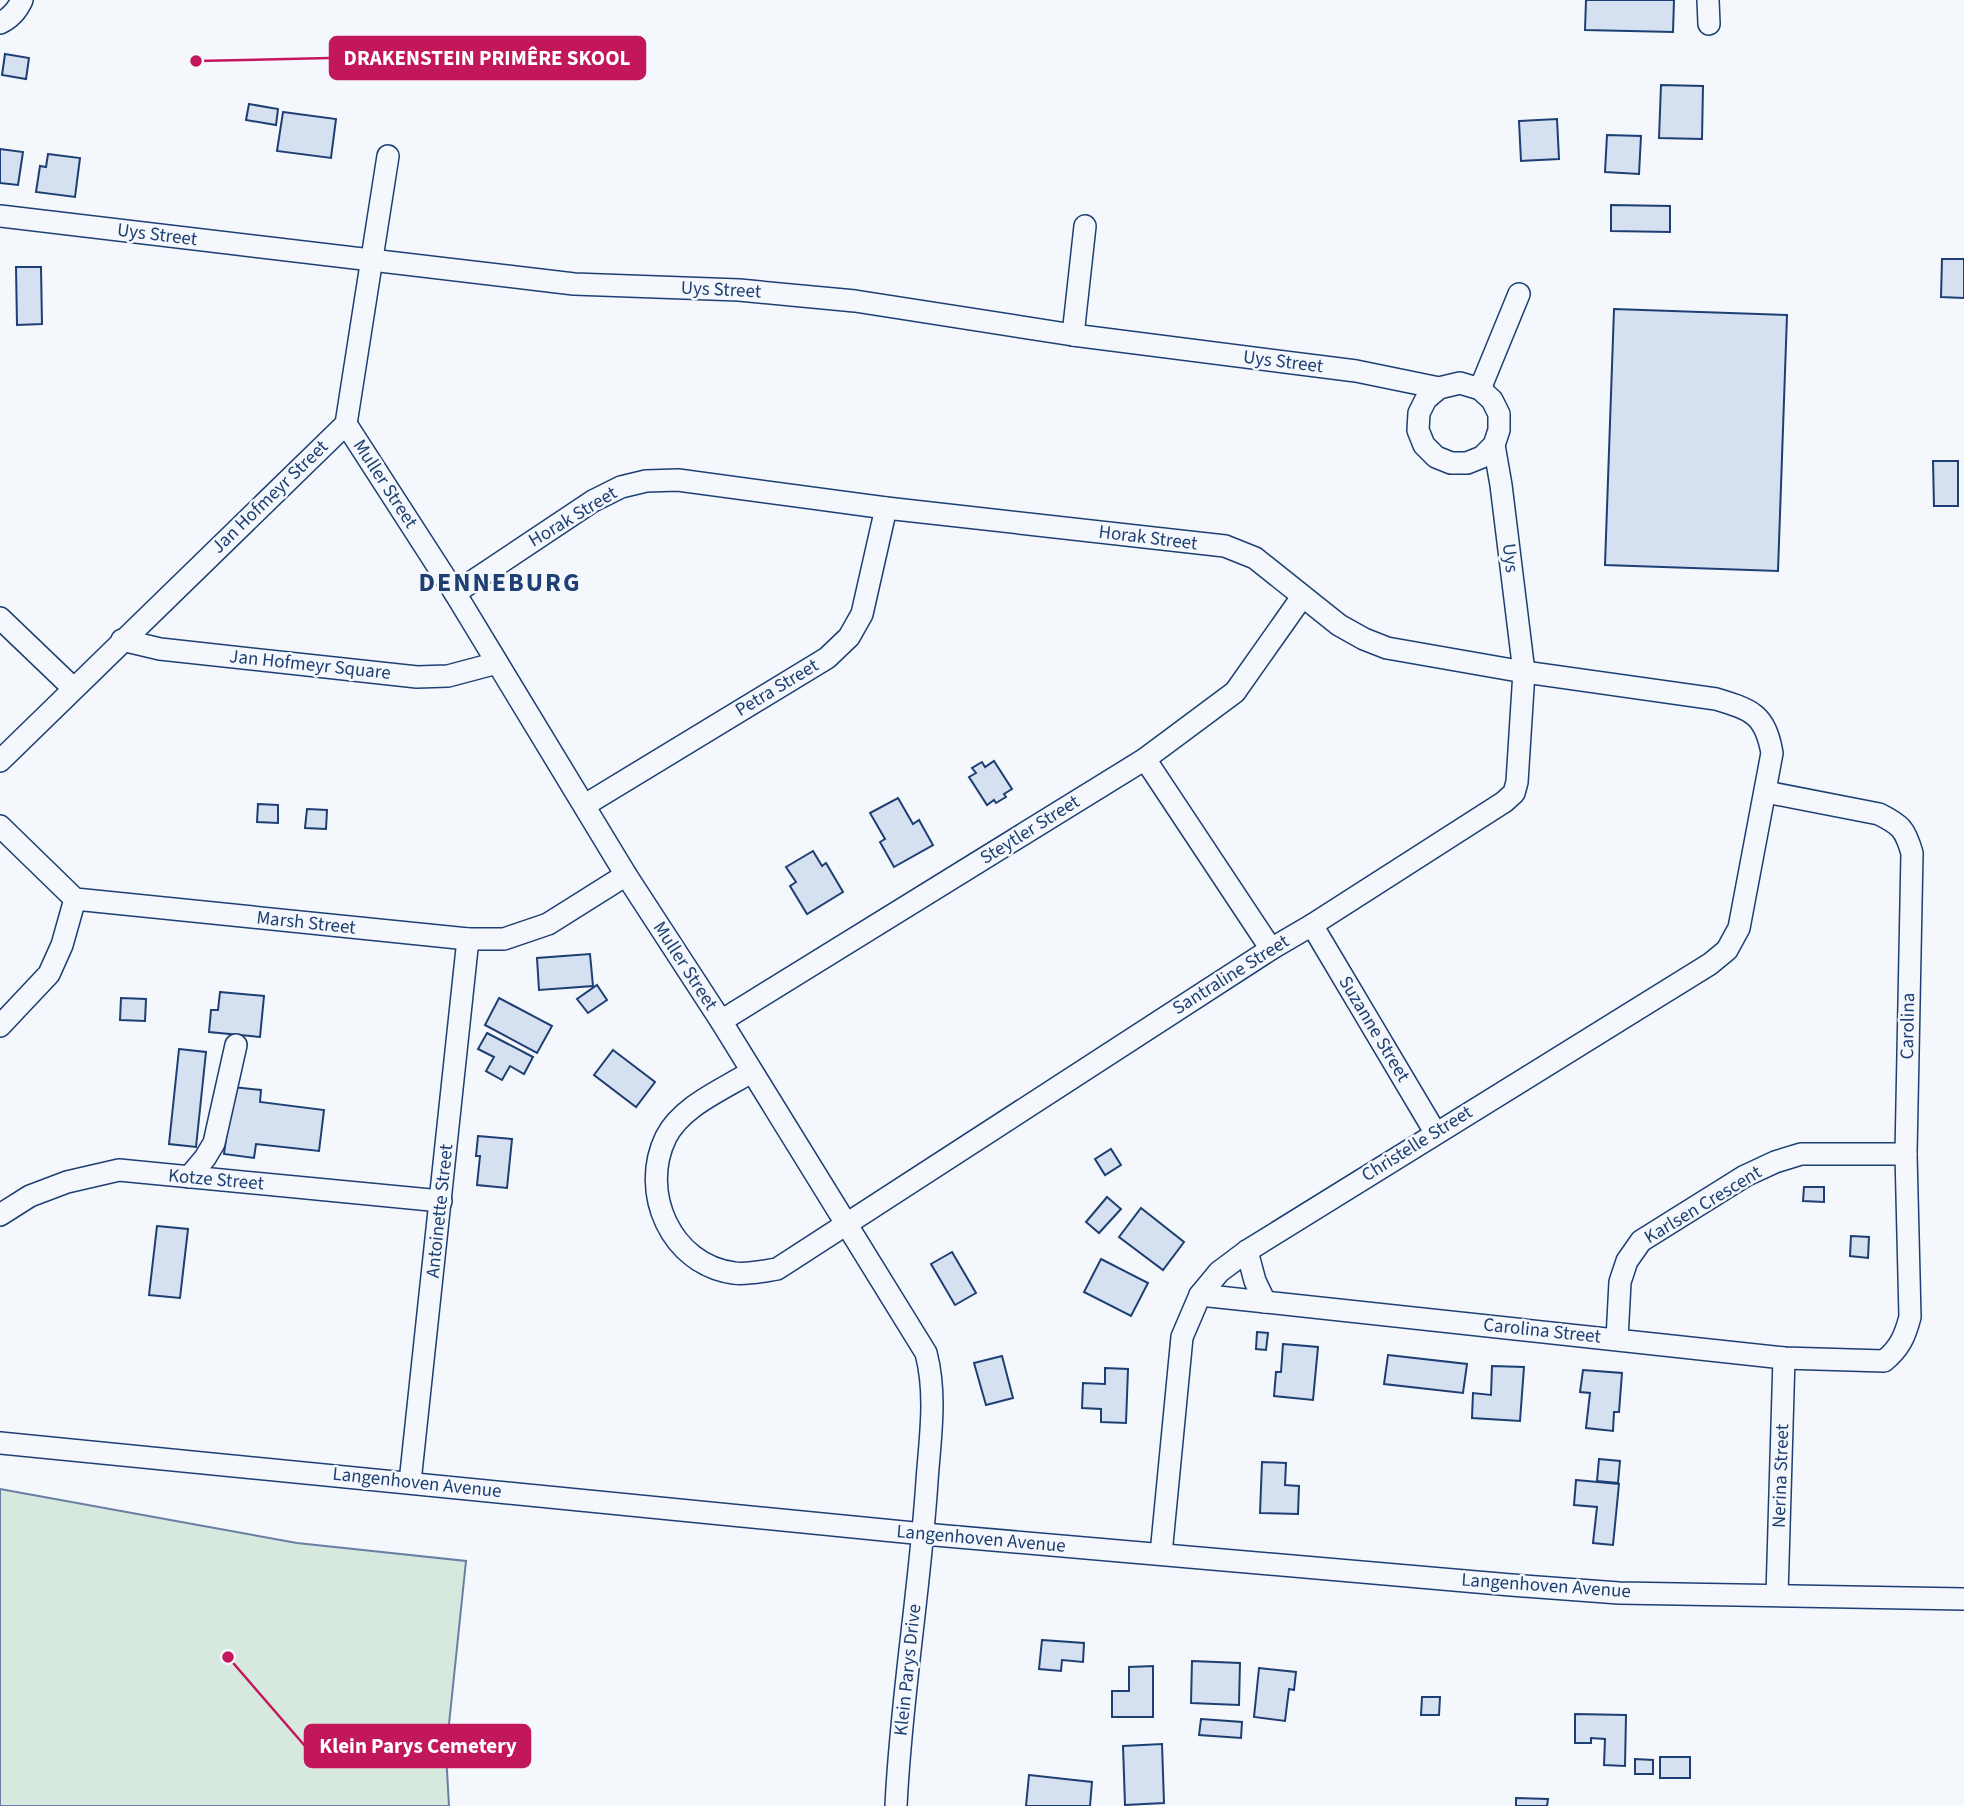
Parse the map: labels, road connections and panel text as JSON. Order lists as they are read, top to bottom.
{
  "streets": {
    "street": [
      "Uys Street",
      "Muller Street",
      "Jan Hofmeyr Street",
      "Horak Street",
      "Uys",
      "Jan Hofmeyr Square",
      "Petra Street",
      "Steytler Street",
      "Marsh Street",
      "Santraline Street",
      "Carolina",
      "Suzanne Street",
      "Christelle Street",
      "Kotze Street",
      "Karlsen Crescent",
      "Antoinette Street",
      "Carolina Street",
      "Nerina Street",
      "Langenhoven Avenue",
      "Klein Parys Drive"
    ]
  },
  "crossings": [
    ["Uys Street", "Jan Hofmeyr Street"],
    ["Uys Street", "Uys"],
    ["Muller Street", "Jan Hofmeyr Street"],
    ["Muller Street", "Horak Street"],
    ["Muller Street", "Jan Hofmeyr Square"],
    ["Muller Street", "Petra Street"],
    ["Muller Street", "Steytler Street"],
    ["Muller Street", "Marsh Street"],
    ["Muller Street", "Santraline Street"],
    ["Muller Street", "Langenhoven Avenue"],
    ["Muller Street", "Klein Parys Drive"],
    ["Jan Hofmeyr Street", "Jan Hofmeyr Square"],
    ["Horak Street", "Uys"],
    ["Horak Street", "Petra Street"],
    ["Horak Street", "Steytler Street"],
    ["Horak Street", "Santraline Street"],
    ["Horak Street", "Carolina"],
    ["Horak Street", "Christelle Street"],
    ["Uys", "Santraline Street"],
    ["Marsh Street", "Antoinette Street"],
    ["Santraline Street", "Suzanne Street"],
    ["Carolina", "Christelle Street"],
    ["Carolina", "Karlsen Crescent"],
    ["Carolina", "Carolina Street"],
    ["Suzanne Street", "Christelle Street"],
    ["Christelle Street", "Carolina Street"],
    ["Christelle Street", "Langenhoven Avenue"],
    ["Kotze Street", "Antoinette Street"],
    ["Karlsen Crescent", "Carolina Street"],
    ["Antoinette Street", "Langenhoven Avenue"],
    ["Carolina Street", "Nerina Street"],
    ["Nerina Street", "Langenhoven Avenue"],
    ["Langenhoven Avenue", "Klein Parys Drive"]
  ],
  "districts": ["DENNEBURG"],
  "places": ["DRAKENSTEIN PRIMÊRE SKOOL", "Klein Parys Cemetery"]
}
